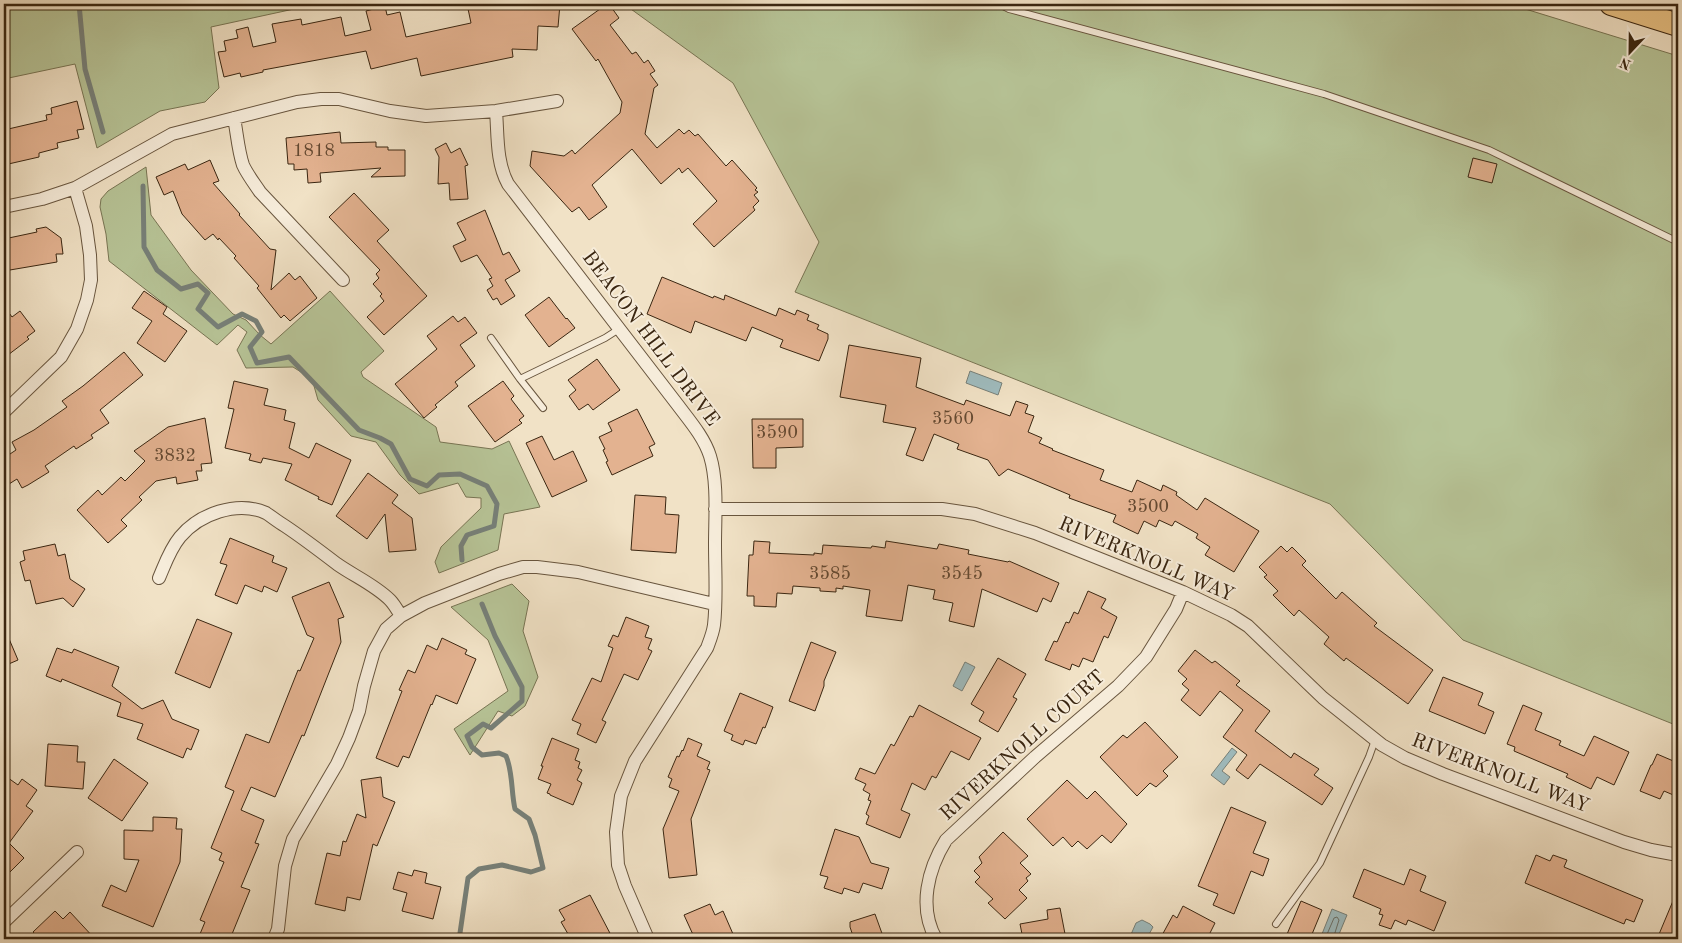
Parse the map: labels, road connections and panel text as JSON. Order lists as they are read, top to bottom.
{
  "streets": {
    "street": ["BEACON HILL DRIVE", "RIVERKNOLL WAY", "RIVERKNOLL COURT"]
  },
  "crossings": [
    ["BEACON HILL DRIVE", "RIVERKNOLL WAY"],
    ["RIVERKNOLL WAY", "RIVERKNOLL COURT"]
  ],
  "house_numbers": [
    "1818",
    "3560",
    "3590",
    "3832",
    "3500",
    "3585",
    "3545"
  ],
  "north": "bottom"
}
